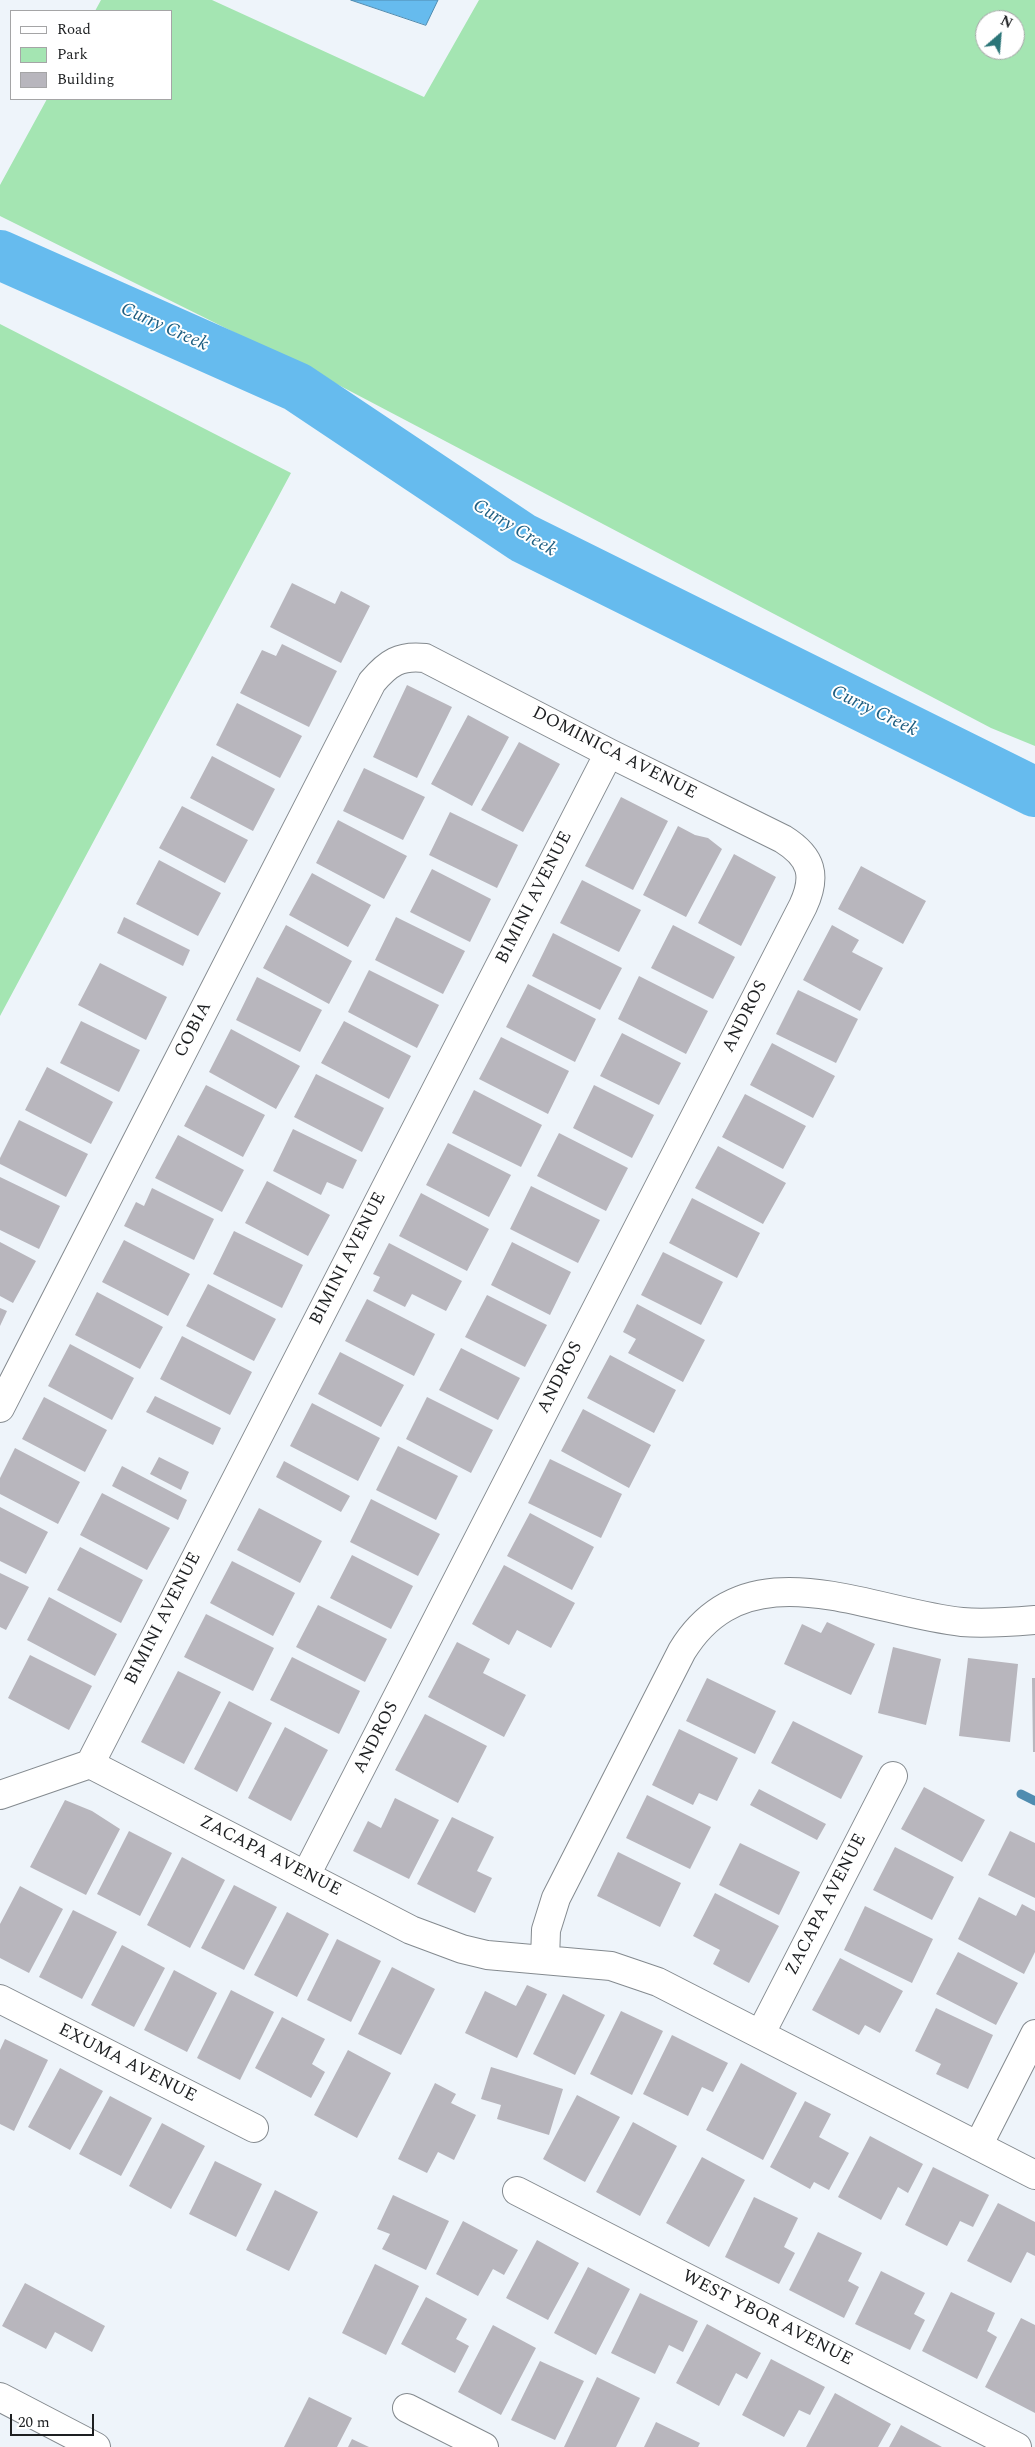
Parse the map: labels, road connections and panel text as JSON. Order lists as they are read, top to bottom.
{
  "streets": {
    "street": [
      "DOMINICA AVENUE",
      "BIMINI AVENUE",
      "ANDROS",
      "COBIA",
      "ZACAPA AVENUE",
      "EXUMA AVENUE",
      "WEST YBOR AVENUE"
    ]
  },
  "crossings": [
    ["DOMINICA AVENUE", "BIMINI AVENUE"],
    ["DOMINICA AVENUE", "ANDROS"],
    ["DOMINICA AVENUE", "COBIA"],
    ["BIMINI AVENUE", "ZACAPA AVENUE"],
    ["ANDROS", "ZACAPA AVENUE"]
  ],
  "water": ["Curry Creek"],
  "legend": ["Road", "Park", "Building"],
  "scale_bar": "20 m",
  "north": "top right"
}
